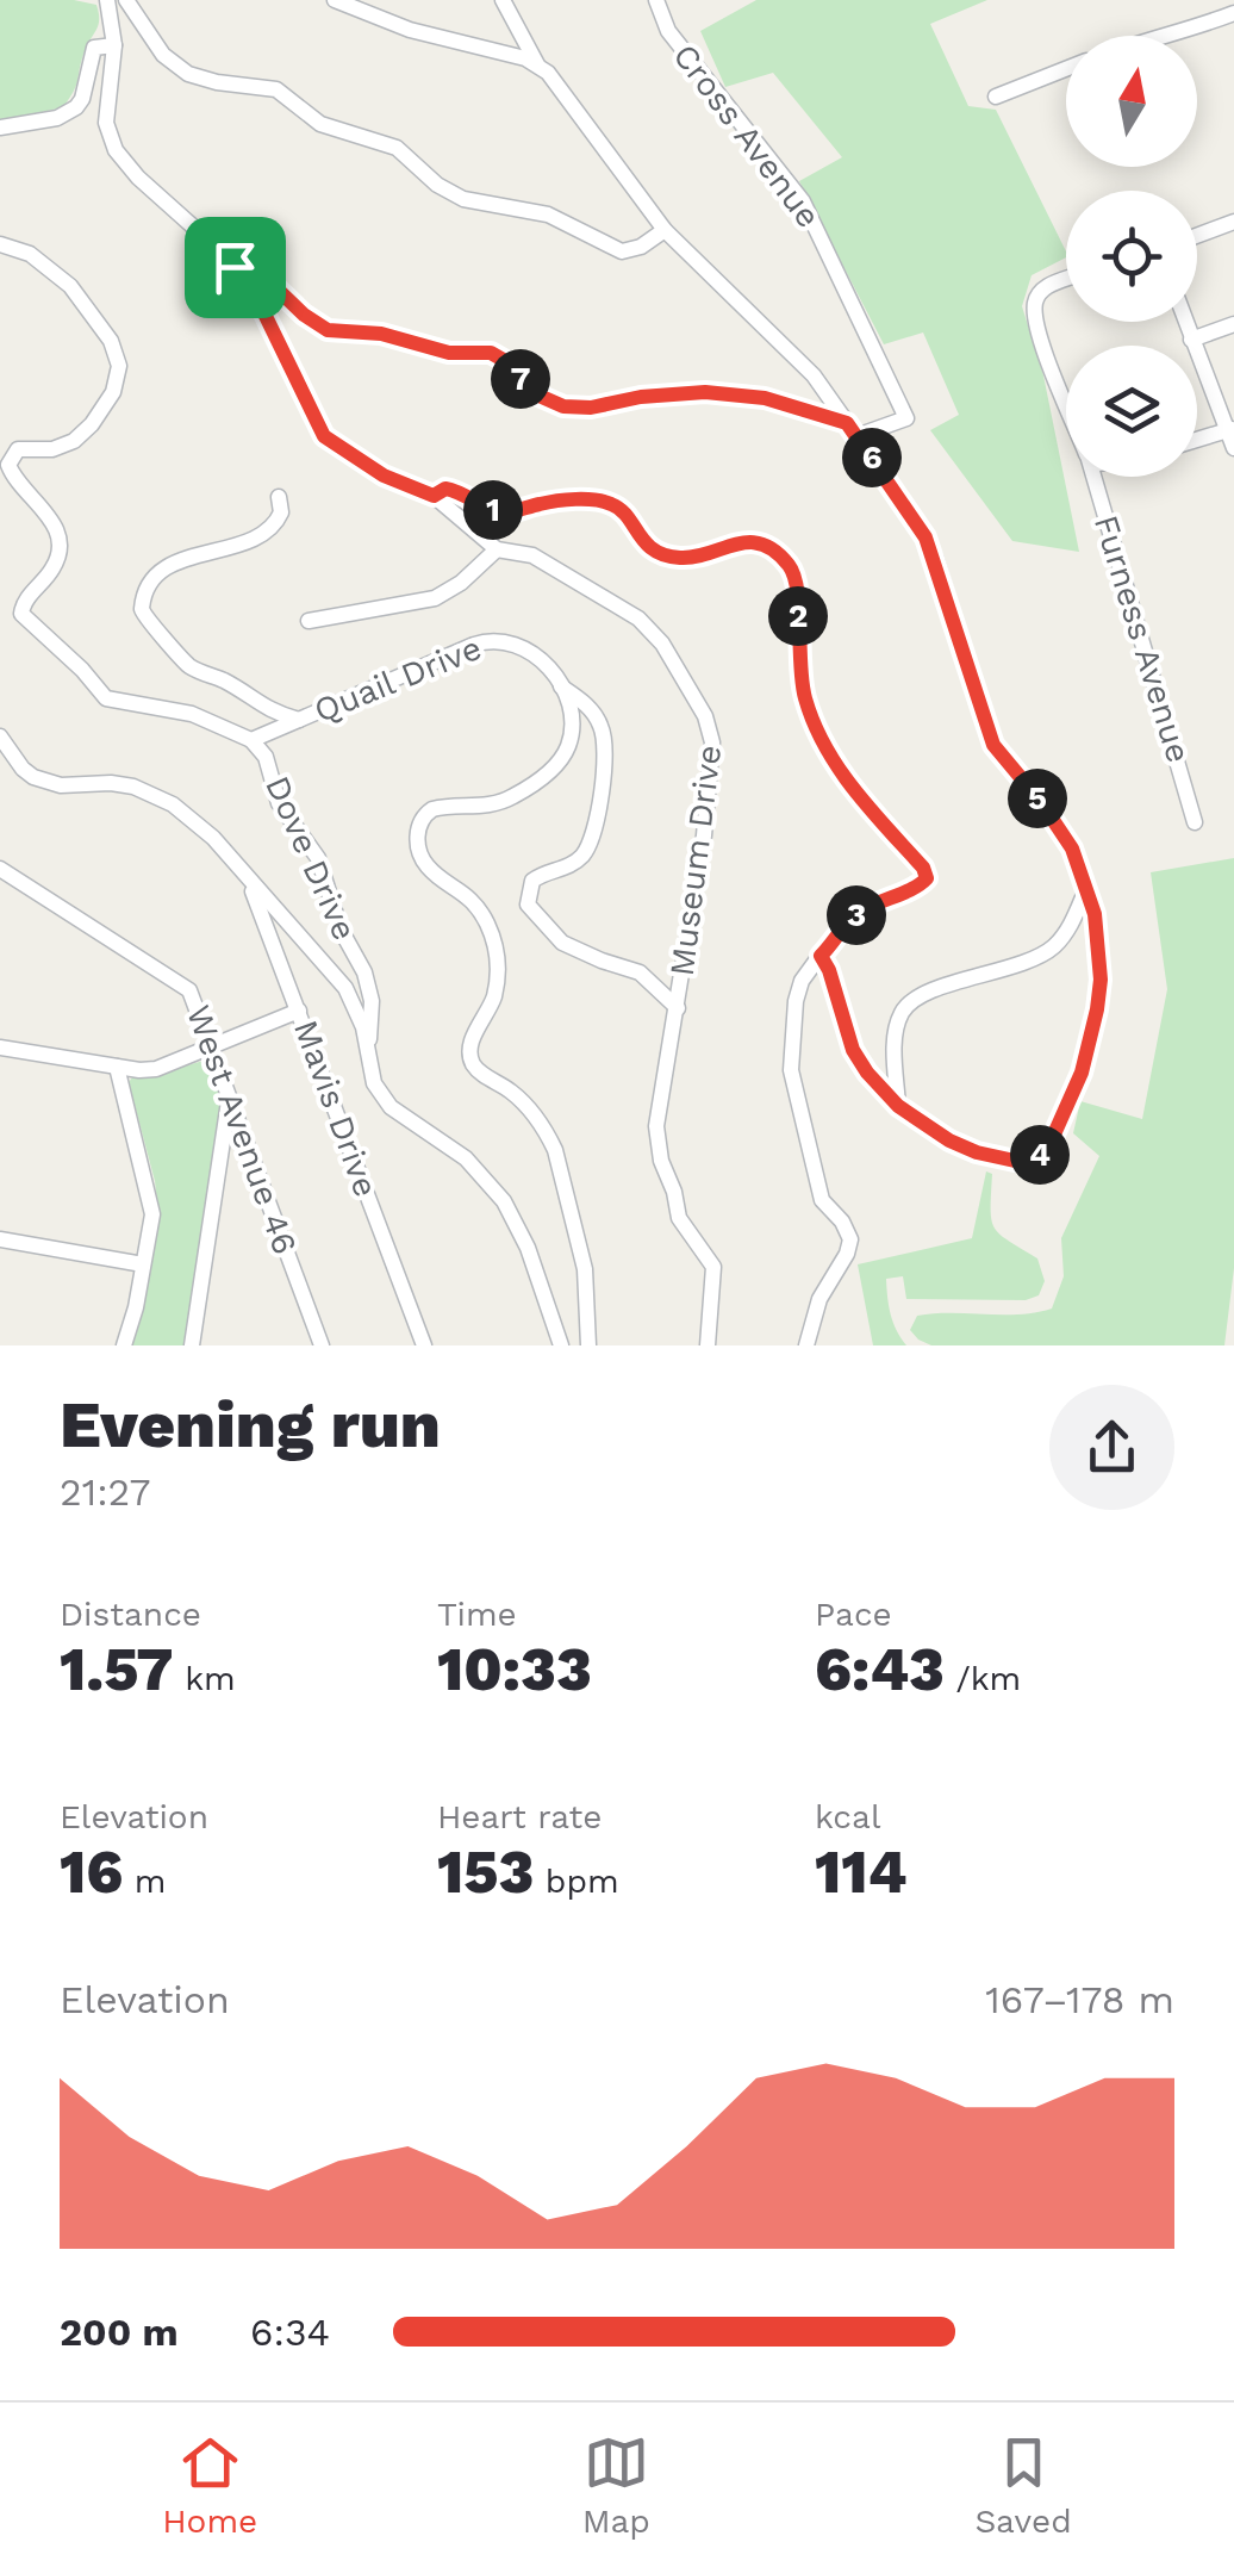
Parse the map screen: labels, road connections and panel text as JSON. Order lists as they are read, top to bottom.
{
  "streets": {
    "street": [
      "Cross Avenue",
      "Furness Avenue",
      "Quail Drive",
      "Dove Drive",
      "Museum Drive",
      "Mavis Drive",
      "West Avenue 46"
    ]
  },
  "crossings": [
    ["Quail Drive", "Dove Drive"],
    ["Quail Drive", "Museum Drive"]
  ],
  "north": "top",
  "page": {
    "pins": [
      "7",
      "6",
      "1",
      "2",
      "5",
      "3",
      "4"
    ],
    "heading": ["Evening run", "21:27"],
    "stats": [
      ["Distance", "1.57 km"],
      ["Time", "10:33"],
      ["Pace", "6:43 /km"],
      ["Elevation", "16 m"],
      ["Heart rate", "153 bpm"],
      ["kcal", "114"]
    ],
    "chart": ["Elevation", "167–178 m"],
    "list": [
      {
        "name": "200 m",
        "note": "6:34"
      }
    ],
    "tabs": ["Home", "Map", "Saved"]
  }
}
